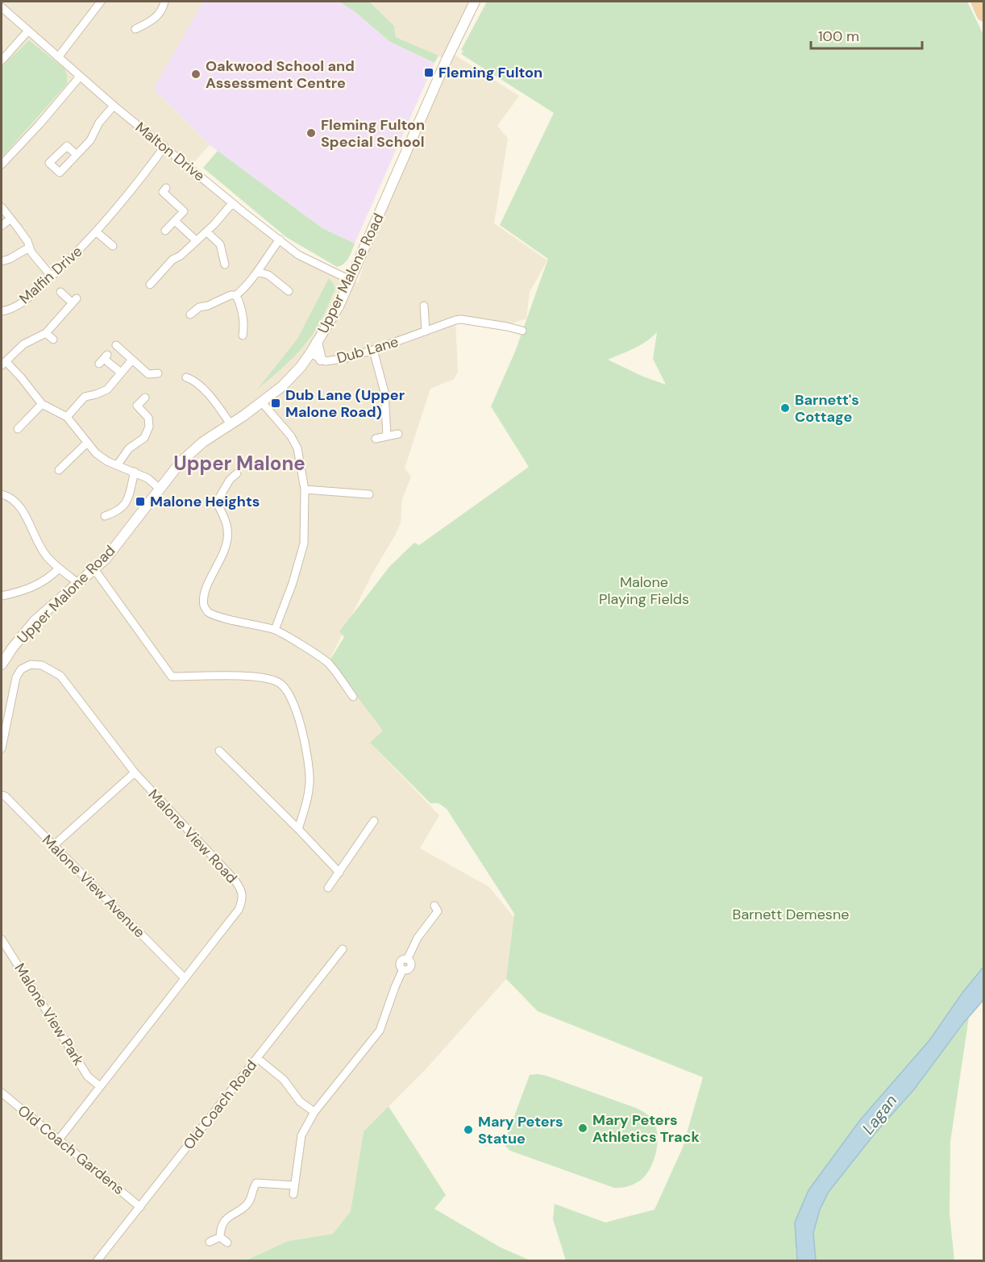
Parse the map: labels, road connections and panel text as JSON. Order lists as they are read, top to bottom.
{
  "streets": {
    "main road": ["Upper Malone Road"],
    "street": [
      "Malton Drive",
      "Malfin Drive",
      "Dub Lane",
      "Malone View Road",
      "Malone View Avenue",
      "Malone View Park",
      "Old Coach Road",
      "Old Coach Gardens"
    ]
  },
  "crossings": [
    ["Malton Drive", "Upper Malone Road"],
    ["Malton Drive", "Malfin Drive"],
    ["Upper Malone Road", "Dub Lane"],
    ["Malone View Road", "Malone View Avenue"],
    ["Malone View Road", "Malone View Park"],
    ["Malone View Road", "Old Coach Gardens"],
    ["Old Coach Road", "Old Coach Gardens"]
  ],
  "districts": ["Upper Malone"],
  "water": ["Lagan"],
  "parks": ["Malone Playing Fields", "Barnett Demesne"],
  "places": {
    "transit": ["Fleming Fulton", "Dub Lane (Upper Malone Road)", "Malone Heights"],
    "other": [
      "Oakwood School and Assessment Centre",
      "Fleming Fulton Special School",
      "Barnett's Cottage",
      "Mary Peters Athletics Track",
      "Mary Peters Statue"
    ]
  },
  "scale_bar": "100 m"
}
